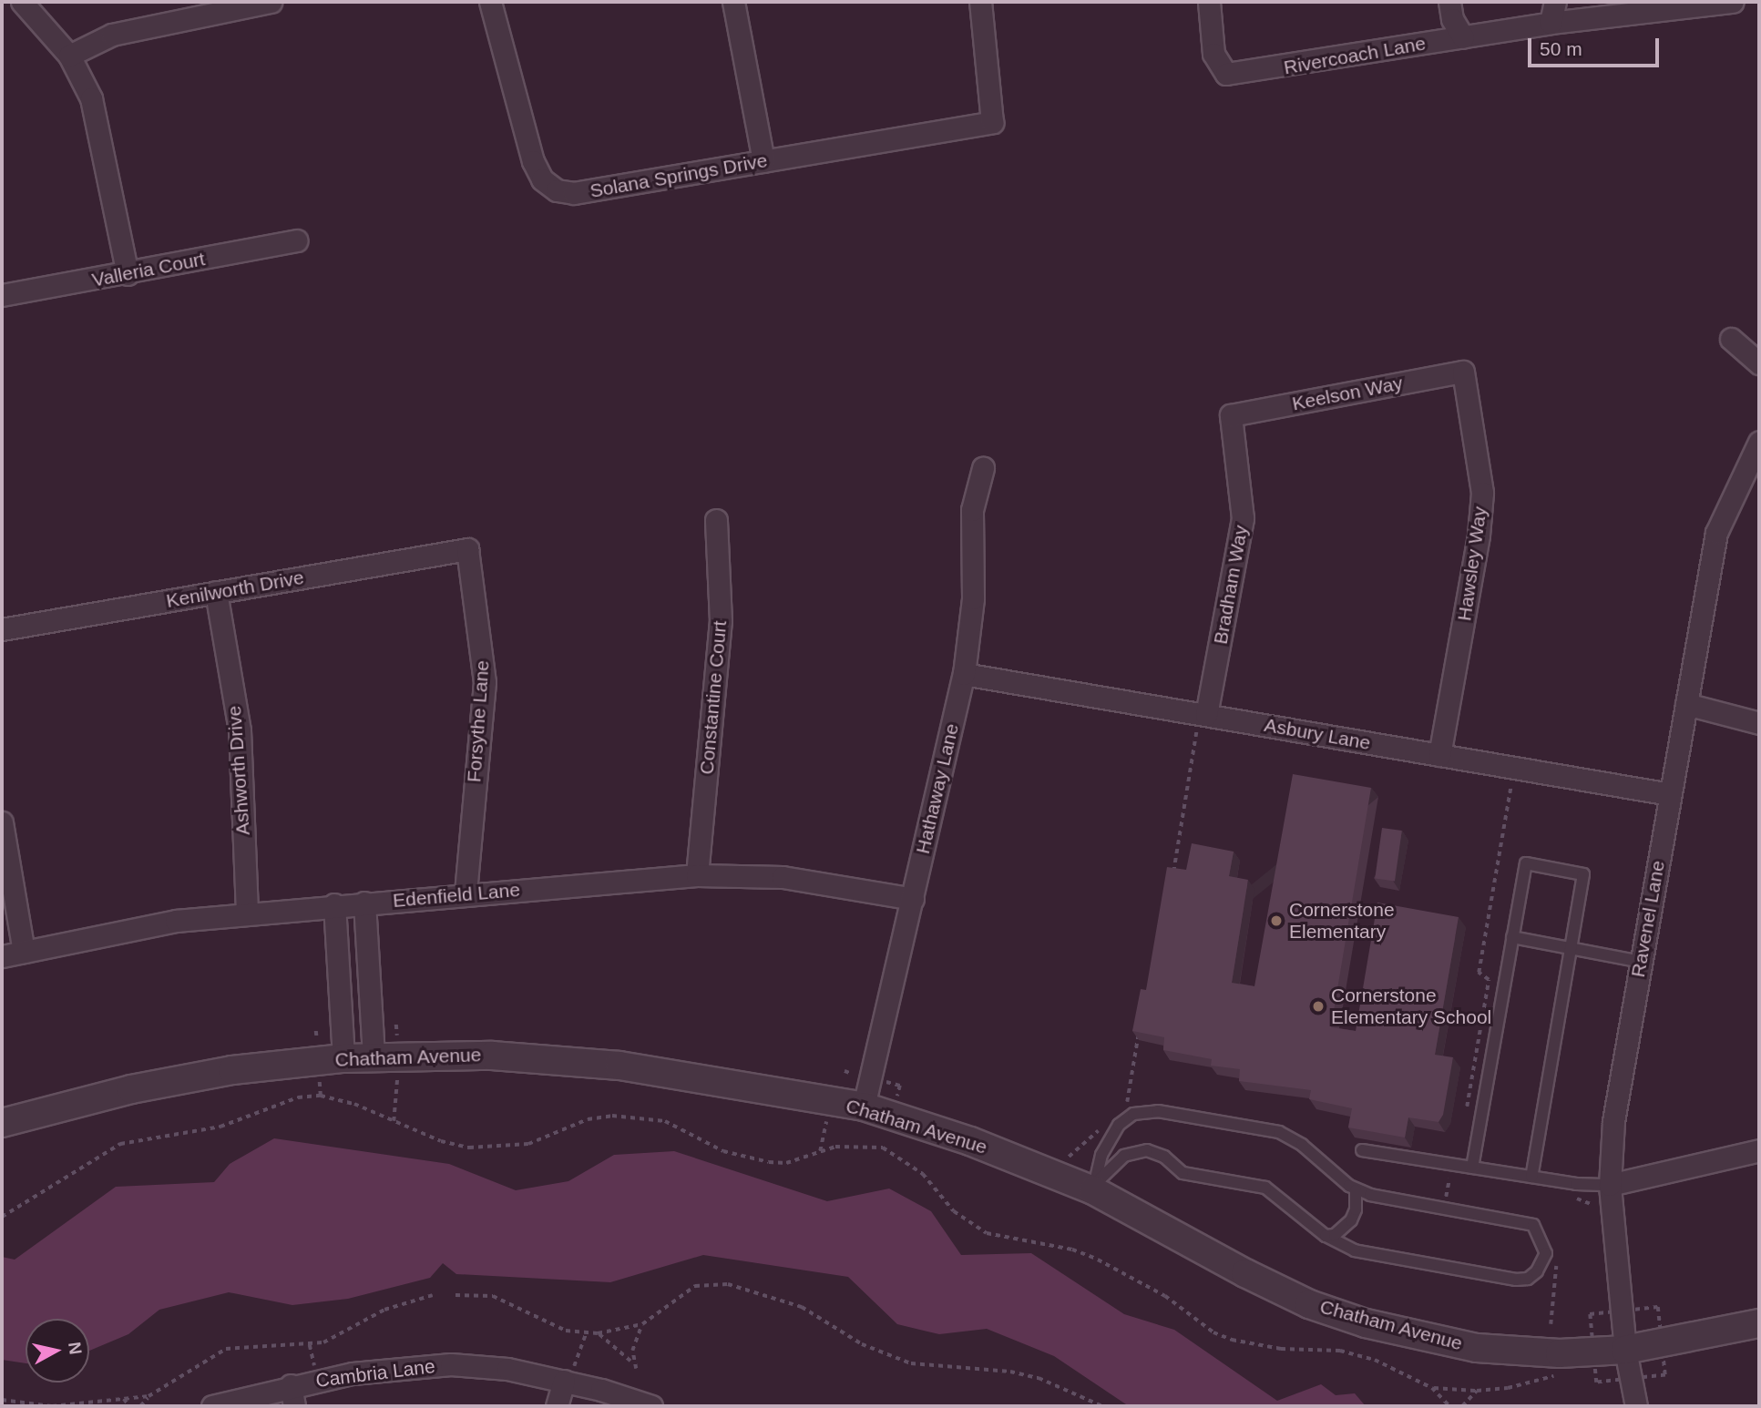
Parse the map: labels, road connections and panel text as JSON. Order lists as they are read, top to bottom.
{
  "streets": {
    "street": [
      "Rivercoach Lane",
      "Solana Springs Drive",
      "Valleria Court",
      "Keelson Way",
      "Hawsley Way",
      "Bradham Way",
      "Kenilworth Drive",
      "Constantine Court",
      "Forsythe Lane",
      "Asbury Lane",
      "Ashworth Drive",
      "Hathaway Lane",
      "Edenfield Lane",
      "Ravenel Lane",
      "Chatham Avenue",
      "Cambria Lane"
    ]
  },
  "crossings": [
    ["Keelson Way", "Hawsley Way"],
    ["Keelson Way", "Bradham Way"],
    ["Hawsley Way", "Asbury Lane"],
    ["Bradham Way", "Asbury Lane"],
    ["Kenilworth Drive", "Forsythe Lane"],
    ["Kenilworth Drive", "Ashworth Drive"],
    ["Constantine Court", "Edenfield Lane"],
    ["Forsythe Lane", "Edenfield Lane"],
    ["Asbury Lane", "Hathaway Lane"],
    ["Asbury Lane", "Ravenel Lane"],
    ["Ashworth Drive", "Edenfield Lane"],
    ["Hathaway Lane", "Edenfield Lane"],
    ["Hathaway Lane", "Chatham Avenue"],
    ["Ravenel Lane", "Chatham Avenue"]
  ],
  "places": ["Cornerstone Elementary", "Cornerstone Elementary School"],
  "scale_bar": "50 m",
  "north": "right"
}
